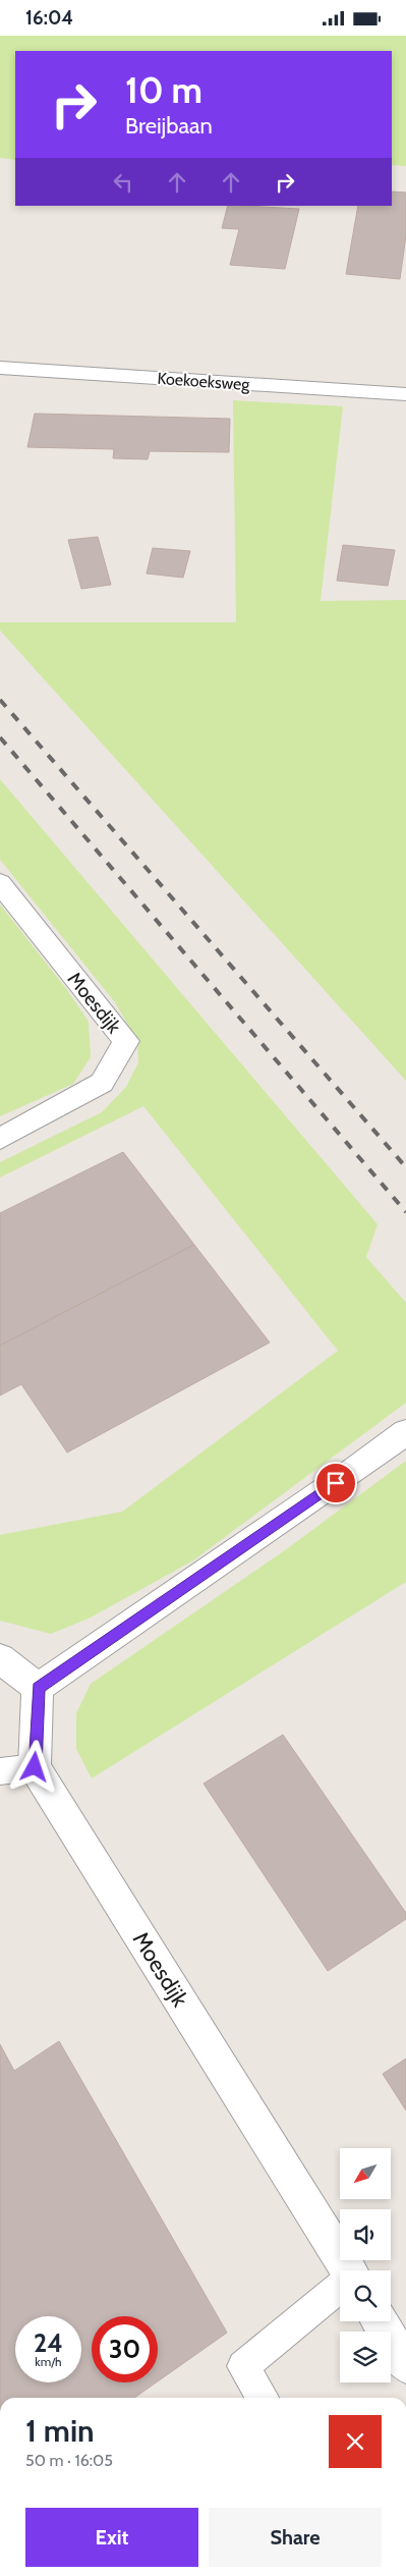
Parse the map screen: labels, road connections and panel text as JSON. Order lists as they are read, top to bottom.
{
  "streets": {
    "street": ["Koekoeksweg", "Moesdijk"]
  },
  "north": "bottom left",
  "page": {
    "status": "16:04",
    "turn": ["10 m", "Breijbaan"],
    "speed": "24 km/h",
    "limit": "30",
    "heading": ["1 min", "50 m · 16:05"],
    "buttons": ["Exit", "Share"]
  }
}
